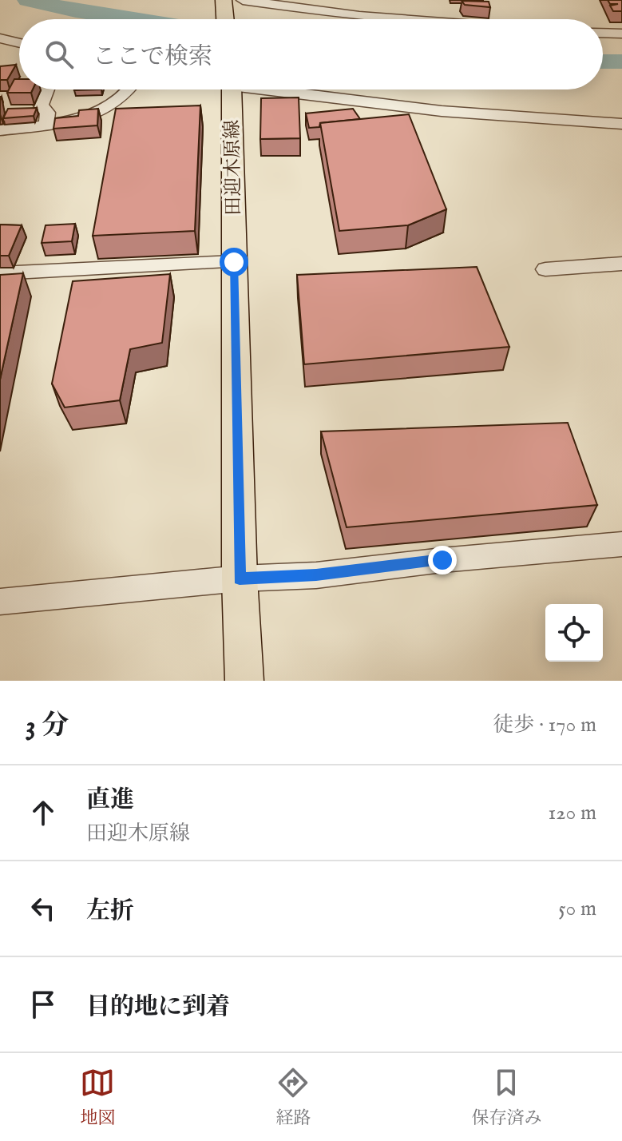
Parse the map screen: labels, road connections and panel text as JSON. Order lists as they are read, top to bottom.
{
  "streets": {
    "main road": ["田迎木原線"]
  },
  "page": {
    "search": "ここで検索",
    "heading": ["3 分", "徒歩 · 170 m"],
    "list": [
      ["直進", "田迎木原線", "120 m"],
      ["左折", "50 m"],
      "目的地に到着"
    ],
    "nav": ["地図", "経路", "保存済み"]
  }
}
